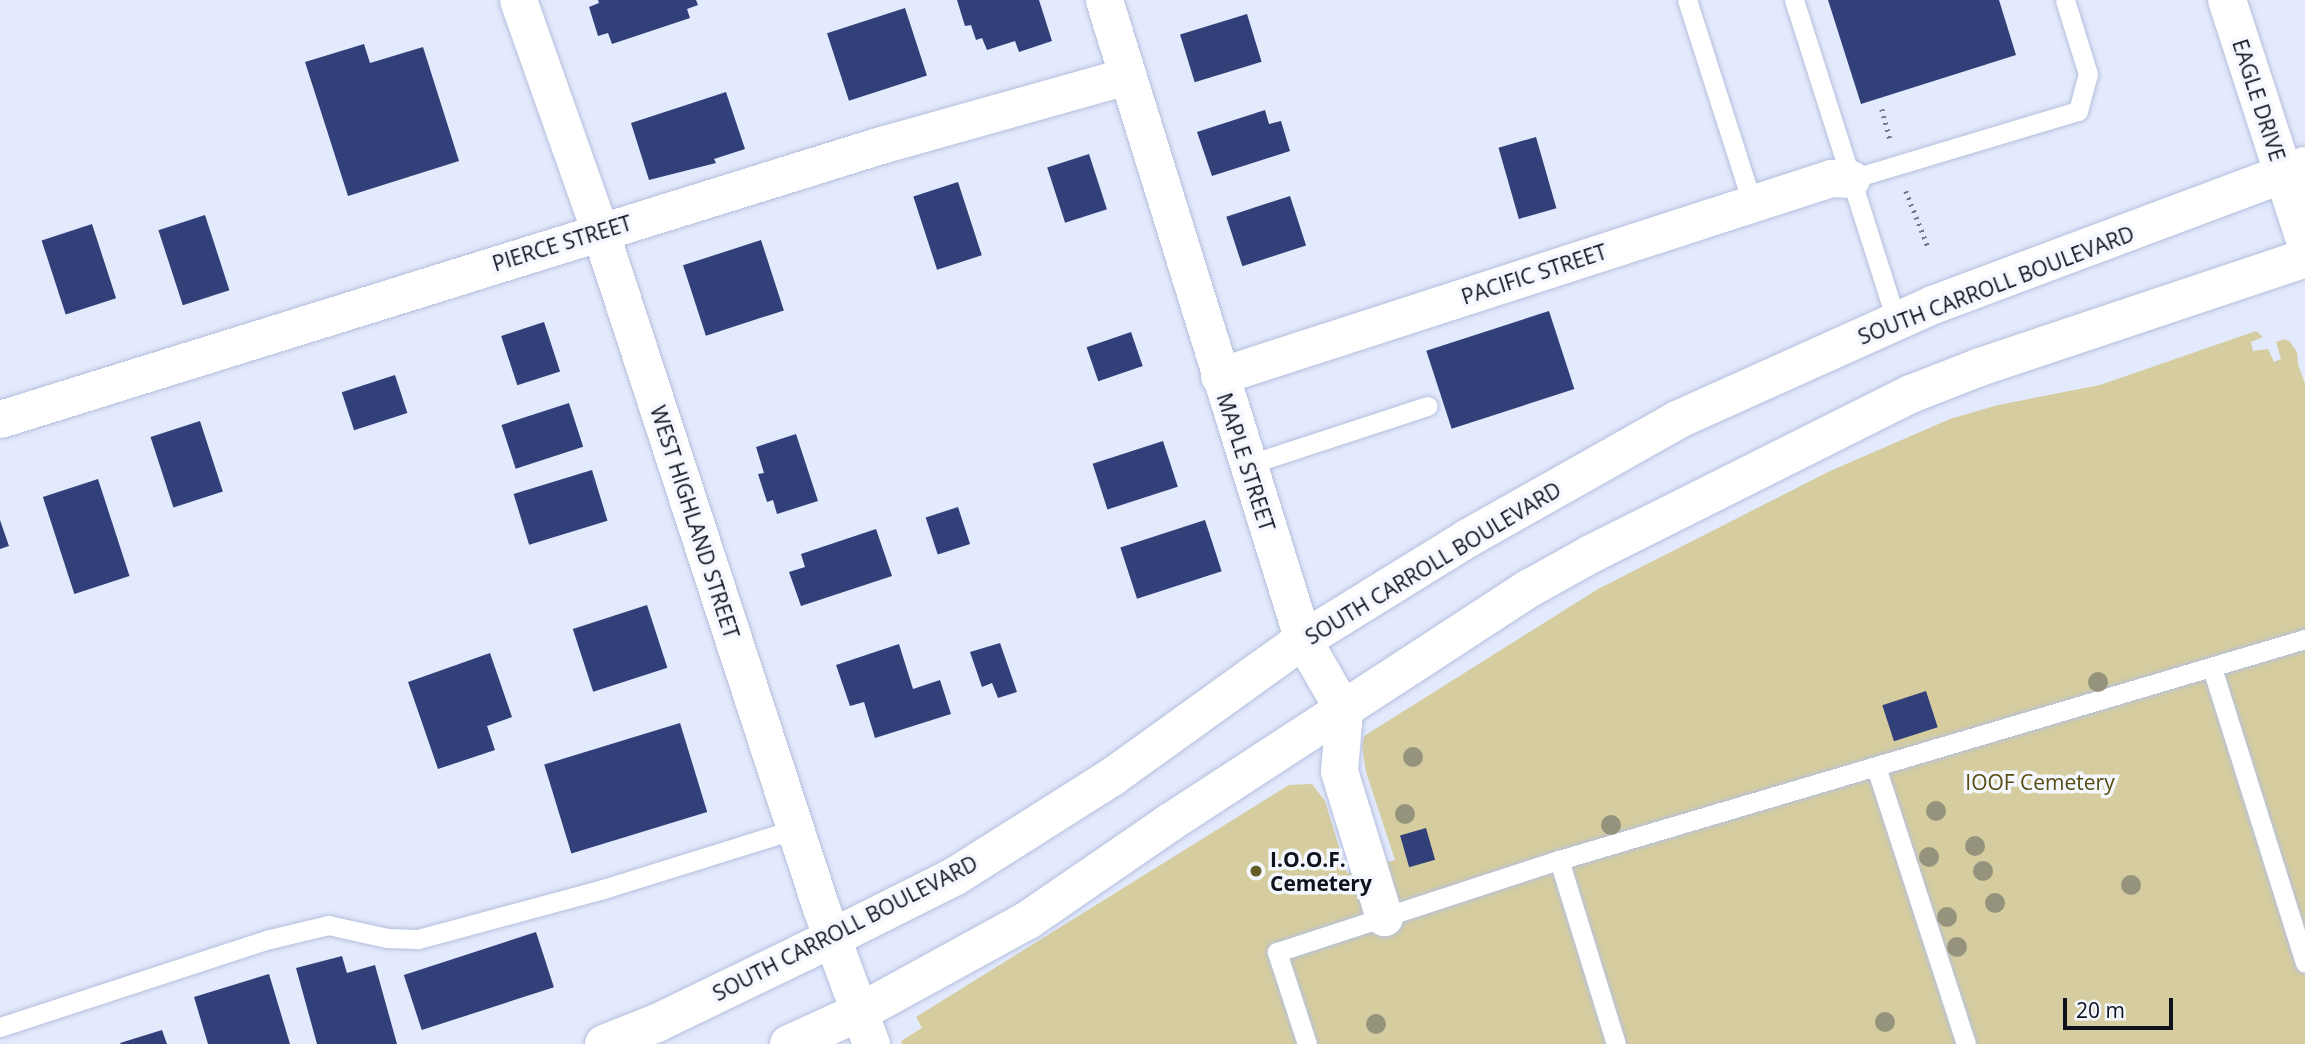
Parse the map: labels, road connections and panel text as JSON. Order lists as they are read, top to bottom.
{
  "streets": {
    "main road": ["EAGLE DRIVE", "SOUTH CARROLL BOULEVARD"],
    "street": [
      "PIERCE STREET",
      "PACIFIC STREET",
      "MAPLE STREET",
      "WEST HIGHLAND STREET"
    ]
  },
  "crossings": [
    ["EAGLE DRIVE", "SOUTH CARROLL BOULEVARD"],
    ["PIERCE STREET", "MAPLE STREET"],
    ["PIERCE STREET", "WEST HIGHLAND STREET"],
    ["PACIFIC STREET", "MAPLE STREET"],
    ["SOUTH CARROLL BOULEVARD", "MAPLE STREET"],
    ["SOUTH CARROLL BOULEVARD", "WEST HIGHLAND STREET"]
  ],
  "parks": ["IOOF Cemetery"],
  "places": ["I.O.O.F. Cemetery"],
  "scale_bar": "20 m"
}
